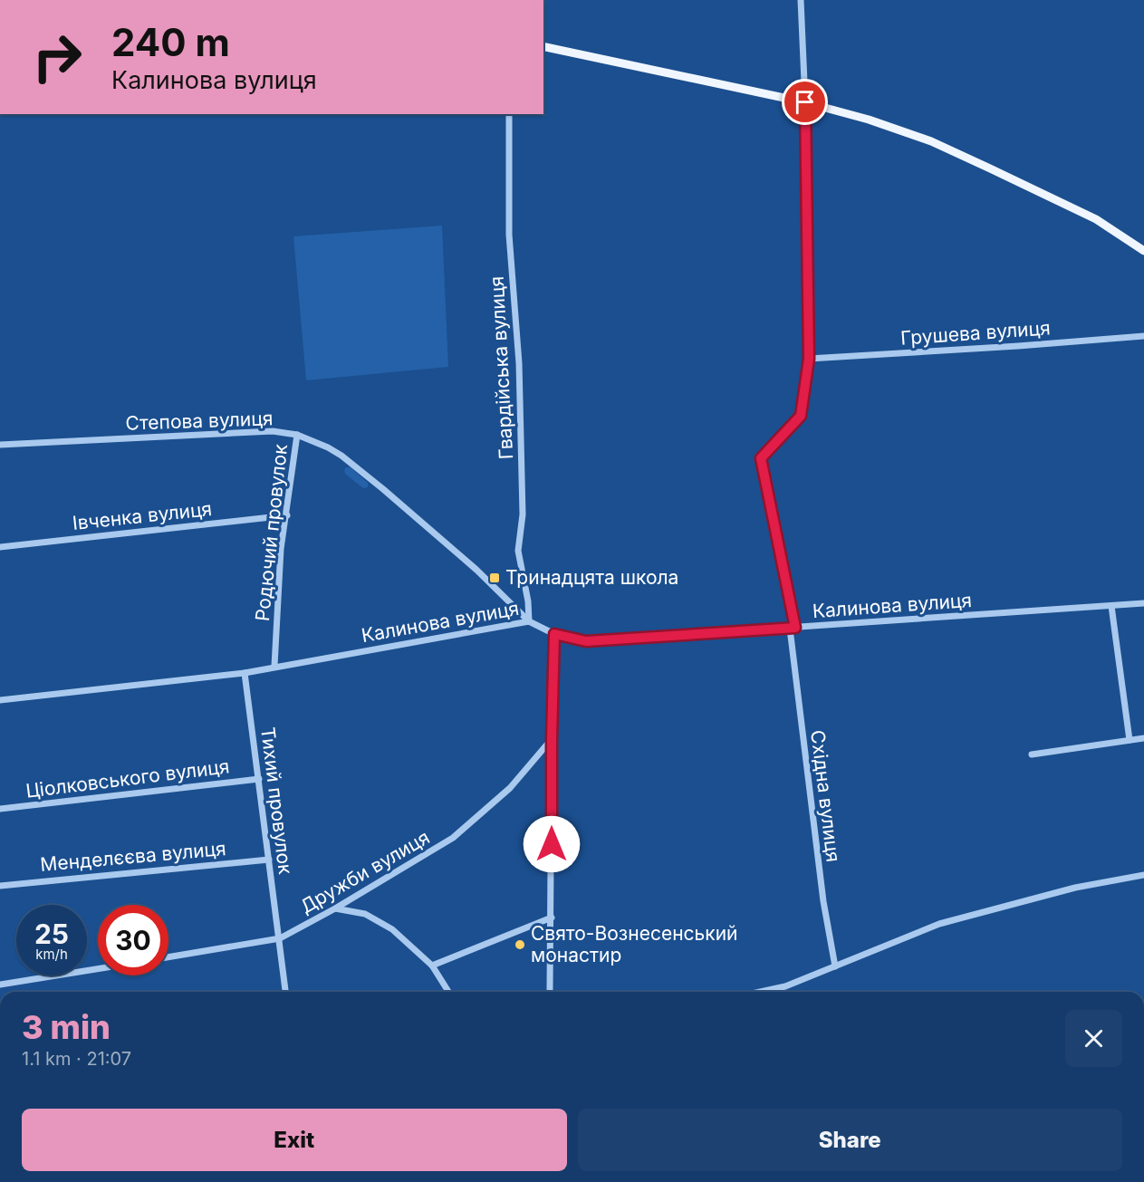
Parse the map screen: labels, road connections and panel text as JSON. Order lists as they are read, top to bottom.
{
  "streets": {
    "street": [
      "Грушева вулиця",
      "Гвардійська вулиця",
      "Степова вулиця",
      "Івченка вулиця",
      "Родючий провулок",
      "Калинова вулиця",
      "Ціолковського вулиця",
      "Східна вулиця",
      "Тихий провулок",
      "Менделєєва вулиця",
      "Дружби вулиця"
    ]
  },
  "crossings": [
    ["Грушева вулиця", "Східна вулиця"],
    ["Гвардійська вулиця", "Степова вулиця"],
    ["Гвардійська вулиця", "Калинова вулиця"],
    ["Степова вулиця", "Родючий провулок"],
    ["Степова вулиця", "Калинова вулиця"],
    ["Івченка вулиця", "Родючий провулок"],
    ["Родючий провулок", "Калинова вулиця"],
    ["Калинова вулиця", "Східна вулиця"],
    ["Калинова вулиця", "Тихий провулок"],
    ["Ціолковського вулиця", "Тихий провулок"],
    ["Тихий провулок", "Менделєєва вулиця"],
    ["Тихий провулок", "Дружби вулиця"]
  ],
  "places": {
    "transit": ["Тринадцята школа"],
    "other": ["Cвято-Вознесенський монастир"]
  },
  "page": {
    "turn": ["240 m", "Калинова вулиця"],
    "speed": "25 km/h",
    "limit": "30",
    "heading": ["3 min", "1.1 km · 21:07"],
    "buttons": ["Exit", "Share"]
  }
}
